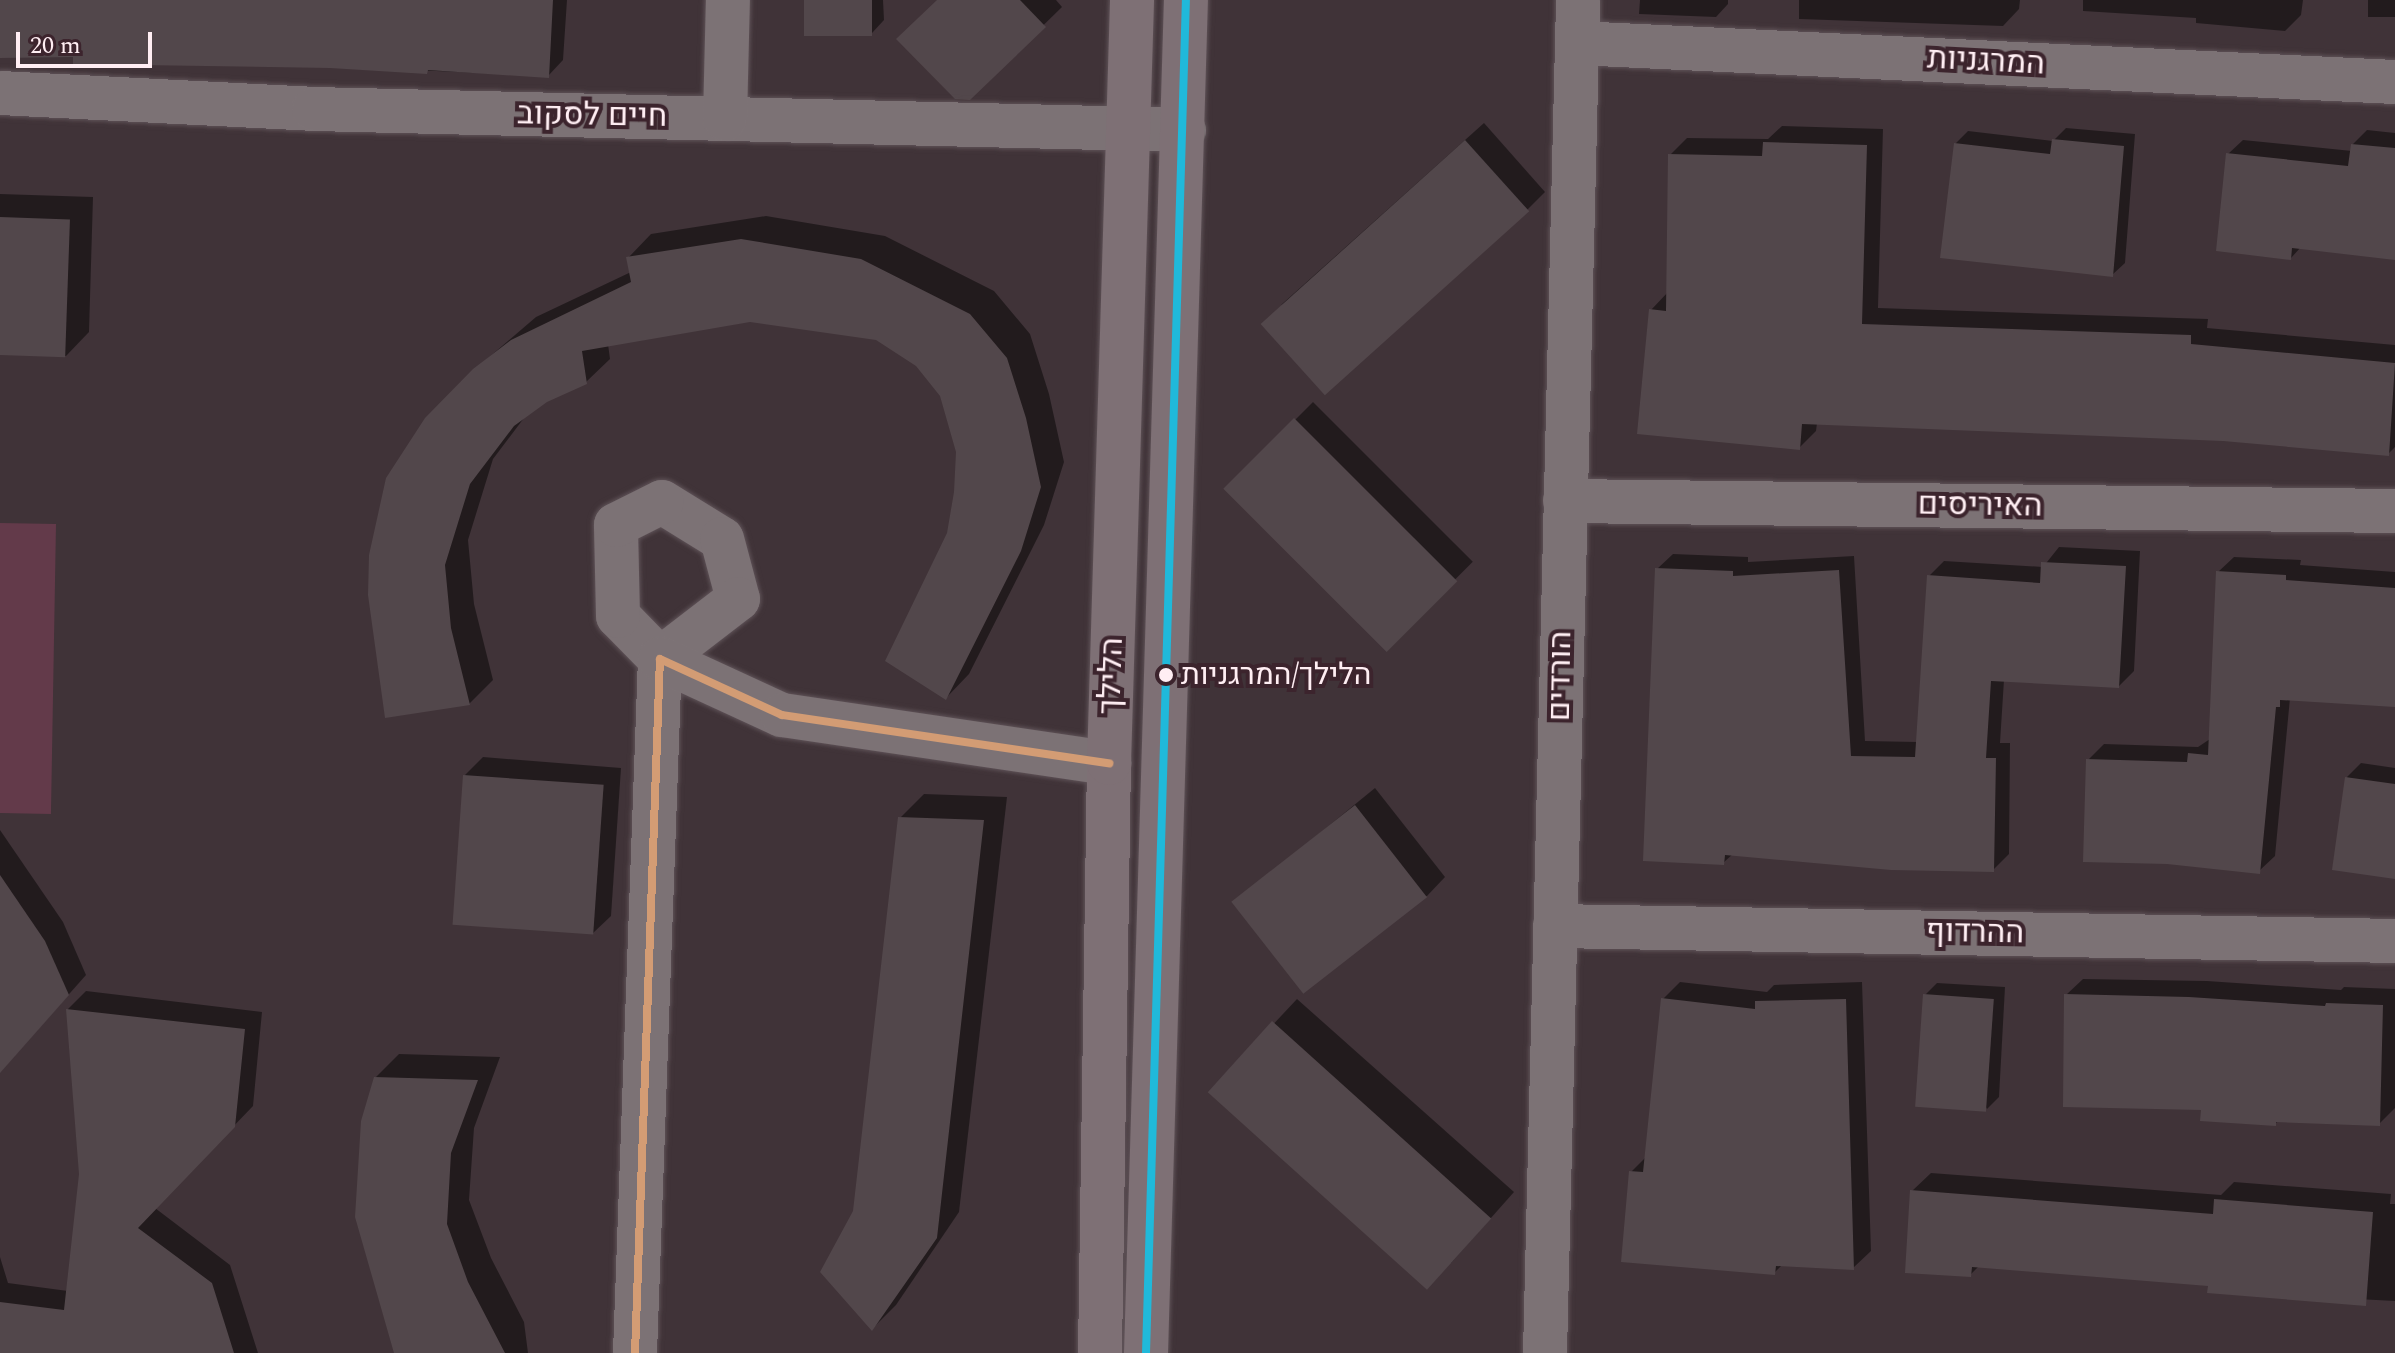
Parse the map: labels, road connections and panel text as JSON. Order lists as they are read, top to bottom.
{
  "streets": {
    "street": [
      "המרגניות",
      "חיים לסקוב",
      "האיריסים",
      "הלילך",
      "הורדים",
      "ההרדוף"
    ]
  },
  "crossings": [
    ["המרגניות", "הורדים"],
    ["חיים לסקוב", "הלילך"],
    ["האיריסים", "הורדים"],
    ["הורדים", "ההרדוף"]
  ],
  "places": ["הלילך/המרגניות"],
  "scale_bar": "20 m"
}
